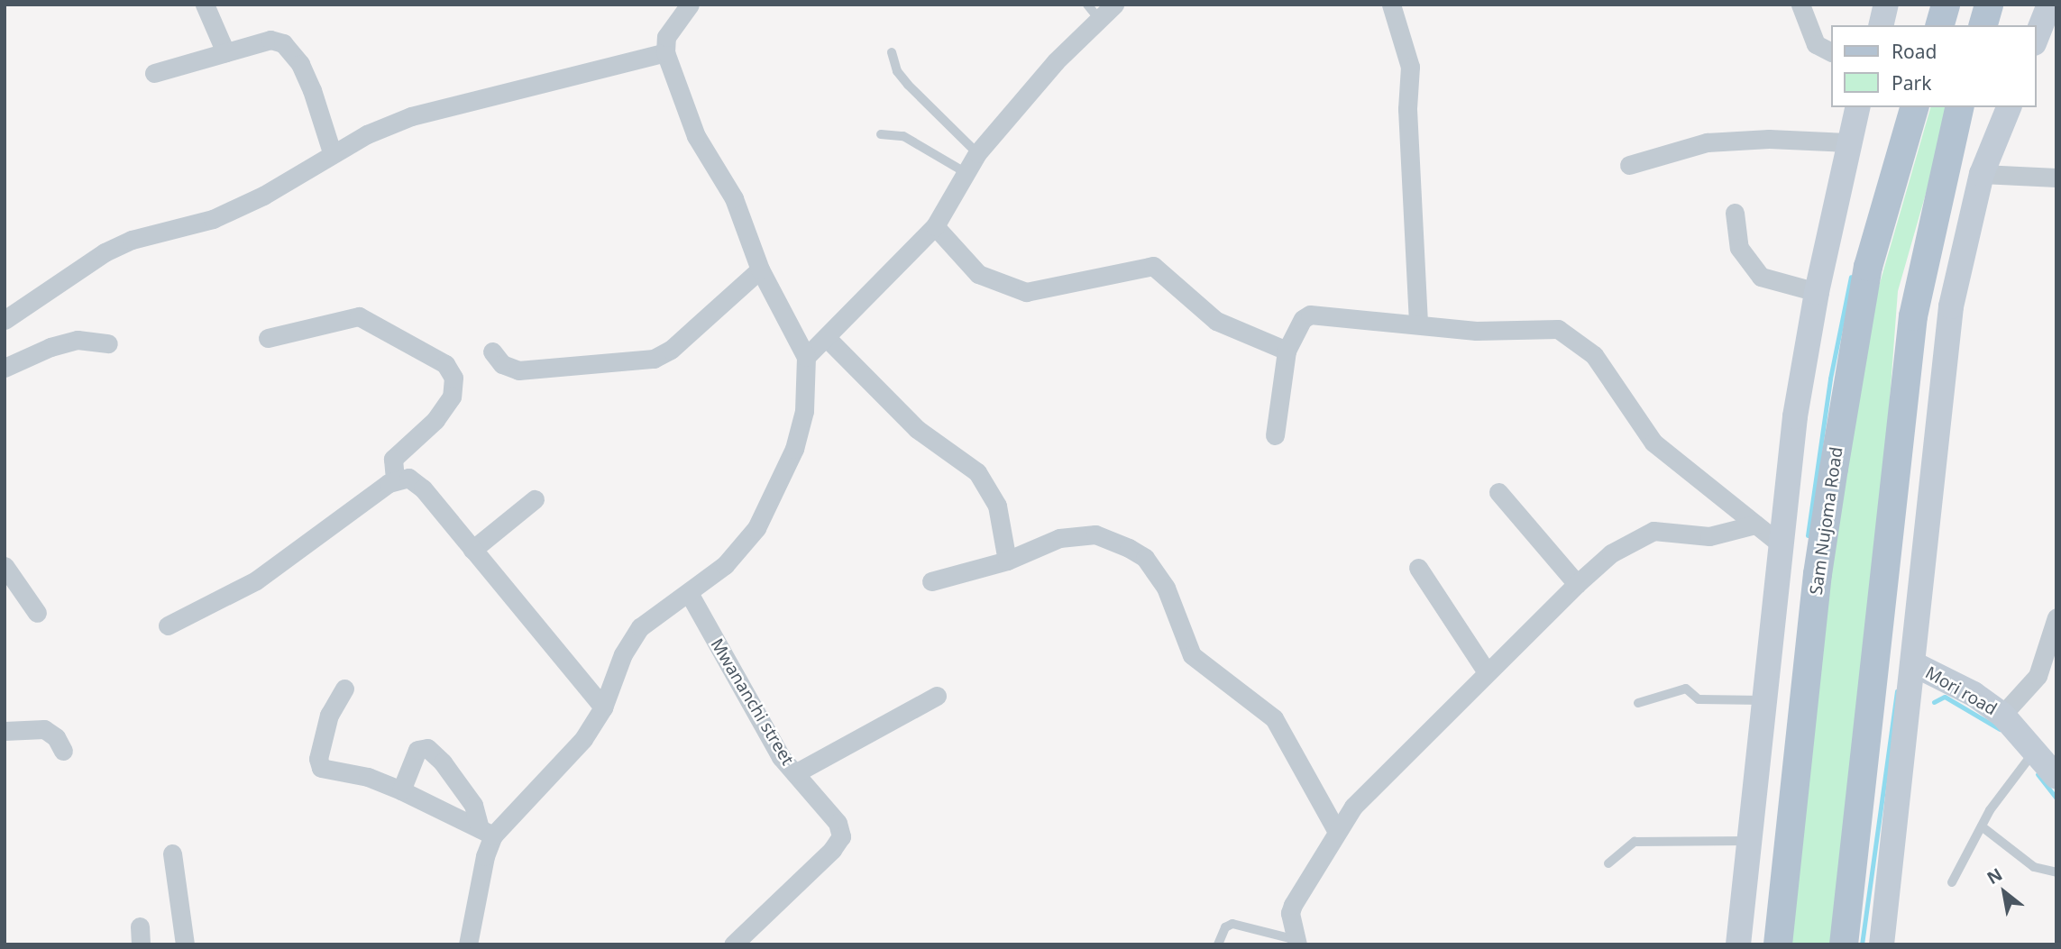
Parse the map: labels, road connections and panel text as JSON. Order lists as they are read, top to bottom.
{
  "streets": {
    "main road": ["Sam Nujoma Road"],
    "street": ["Mori road", "Mwananchi street"]
  },
  "legend": ["Road", "Park"],
  "north": "top left"
}
